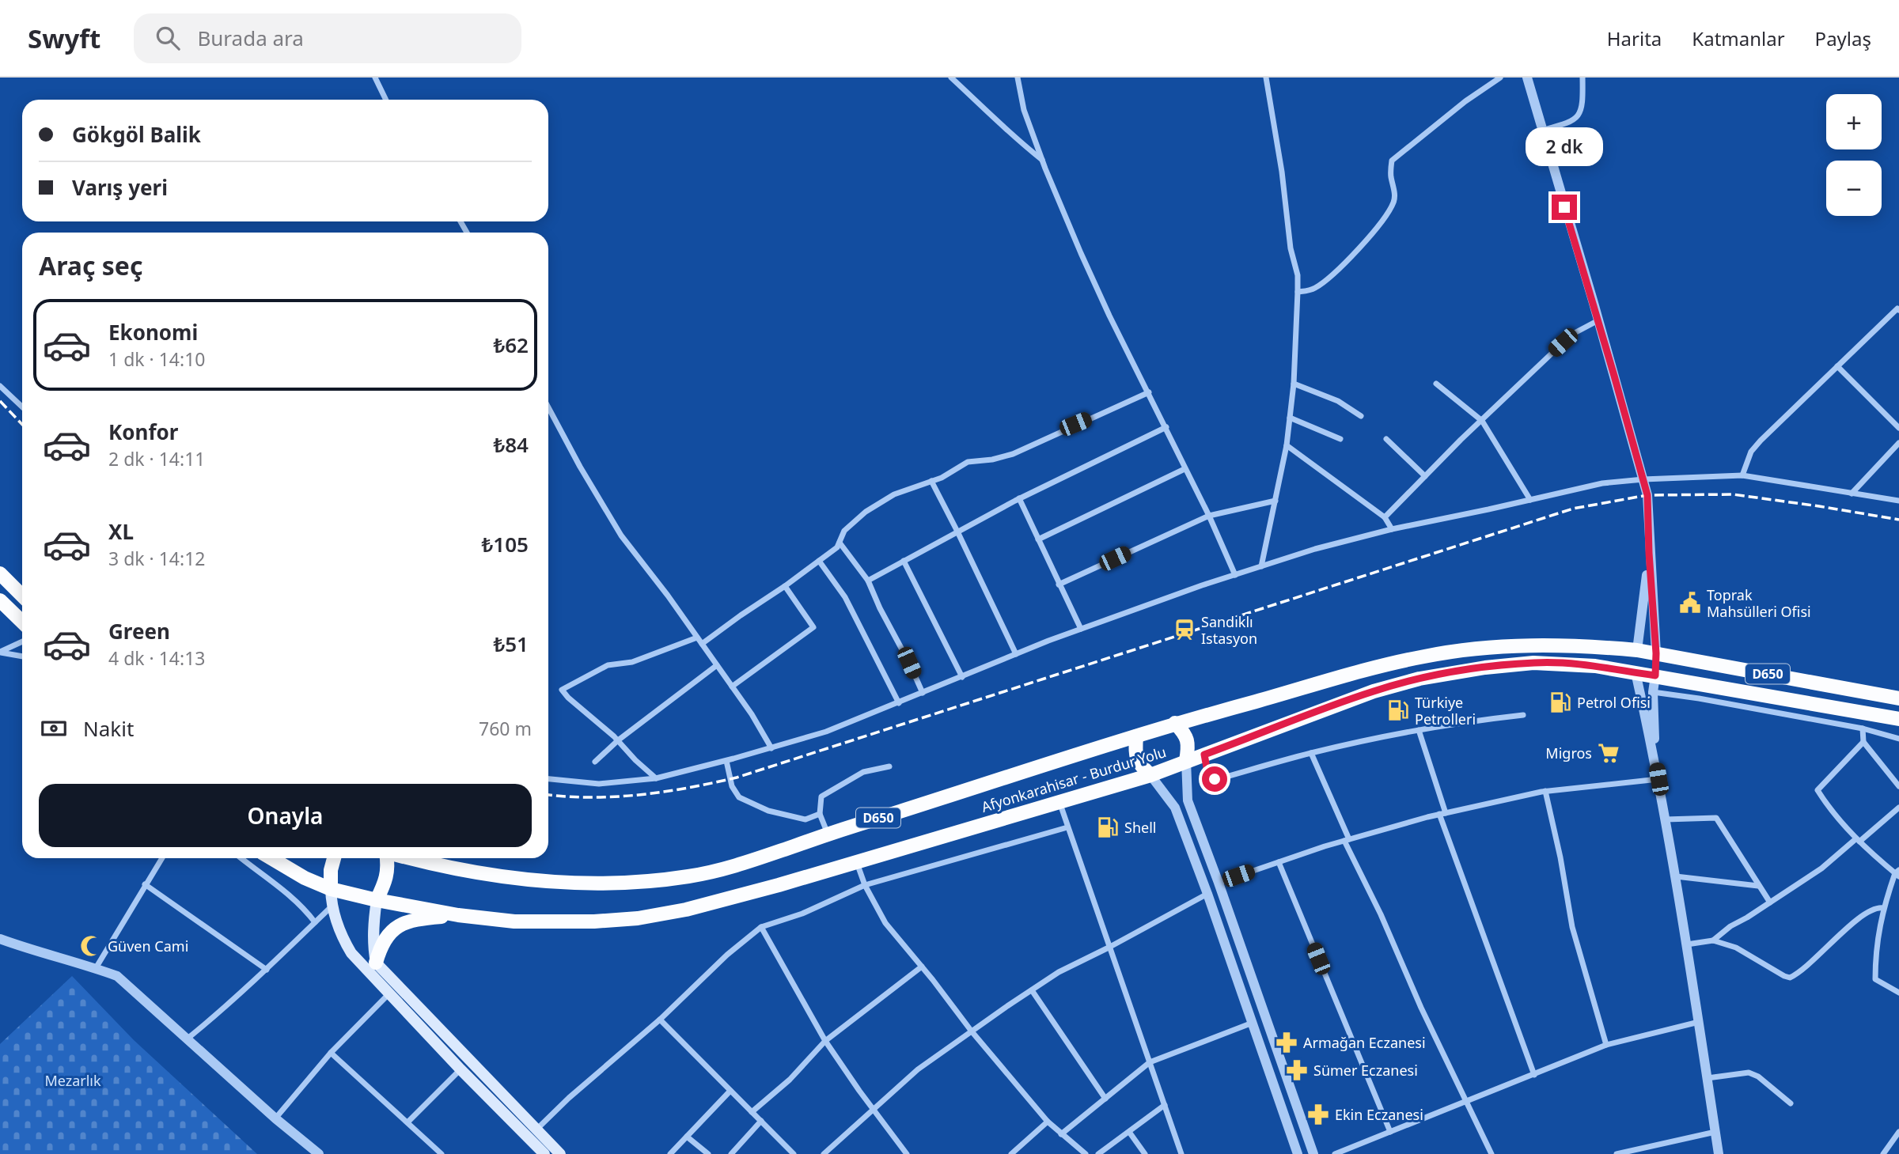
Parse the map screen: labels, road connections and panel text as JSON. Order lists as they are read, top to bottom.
{
  "streets": {
    "highway": ["D650", "Afyonkarahisar - Burdur Yolu"]
  },
  "parks": ["Mezarlık"],
  "places": {
    "public building": ["Toprak Mahsülleri Ofisi"],
    "station": ["Sandıklı Istasyon"],
    "fuel station": ["Petrol Ofisi", "Türkiye Petrolleri", "Shell"],
    "supermarket": ["Migros"],
    "mosque": ["Güven Cami"],
    "pharmacy": ["Armağan Eczanesi", "Sümer Eczanesi", "Ekin Eczanesi"]
  },
  "page": {
    "header": "Swyft",
    "search": "Burada ara",
    "nav": ["Harita", "Katmanlar", "Paylaş"],
    "map_buttons": ["+", "−"],
    "banner": ["Gökgöl Balik", "Varış yeri"],
    "bubble": "2 dk",
    "heading": "Araç seç",
    "list": [
      {
        "name": "Ekonomi",
        "note": "1 dk · 14:10",
        "value": "₺62"
      },
      {
        "name": "Konfor",
        "note": "2 dk · 14:11",
        "value": "₺84"
      },
      {
        "name": "XL",
        "note": "3 dk · 14:12",
        "value": "₺105"
      },
      {
        "name": "Green",
        "note": "4 dk · 14:13",
        "value": "₺51"
      }
    ],
    "pay": ["Nakit", "760 m"],
    "buttons": "Onayla"
  }
}
